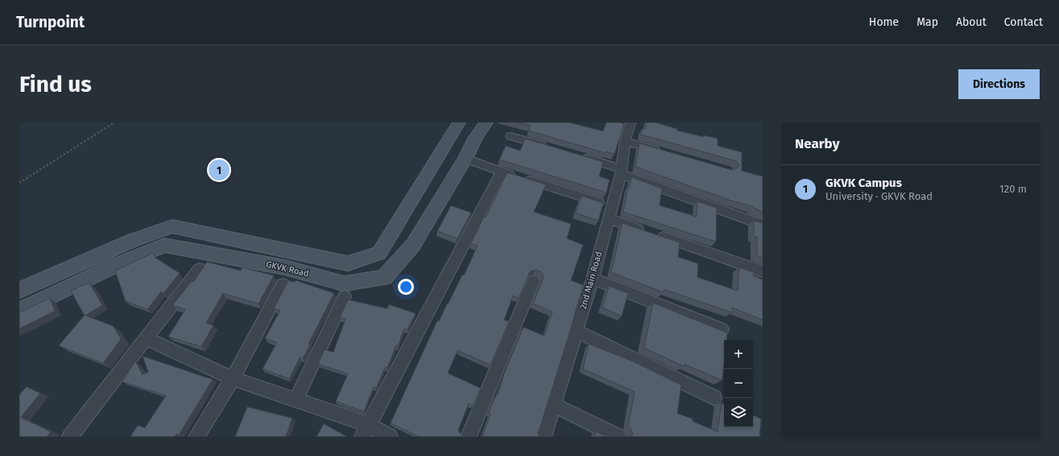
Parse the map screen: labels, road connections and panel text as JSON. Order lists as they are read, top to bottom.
{
  "streets": {
    "main road": ["GKVK Road"],
    "street": ["2nd Main Road"]
  },
  "page": {
    "header": "Turnpoint",
    "nav": [
      "Home",
      "Map",
      "About",
      "Contact"
    ],
    "buttons": "Directions",
    "title": "Find us",
    "heading": "Nearby",
    "pins": "1",
    "list": [
      {
        "mark": "1",
        "name": "GKVK Campus",
        "note": "University · GKVK Road",
        "value": "120 m"
      }
    ],
    "map_buttons": ["+", "−"]
  }
}
